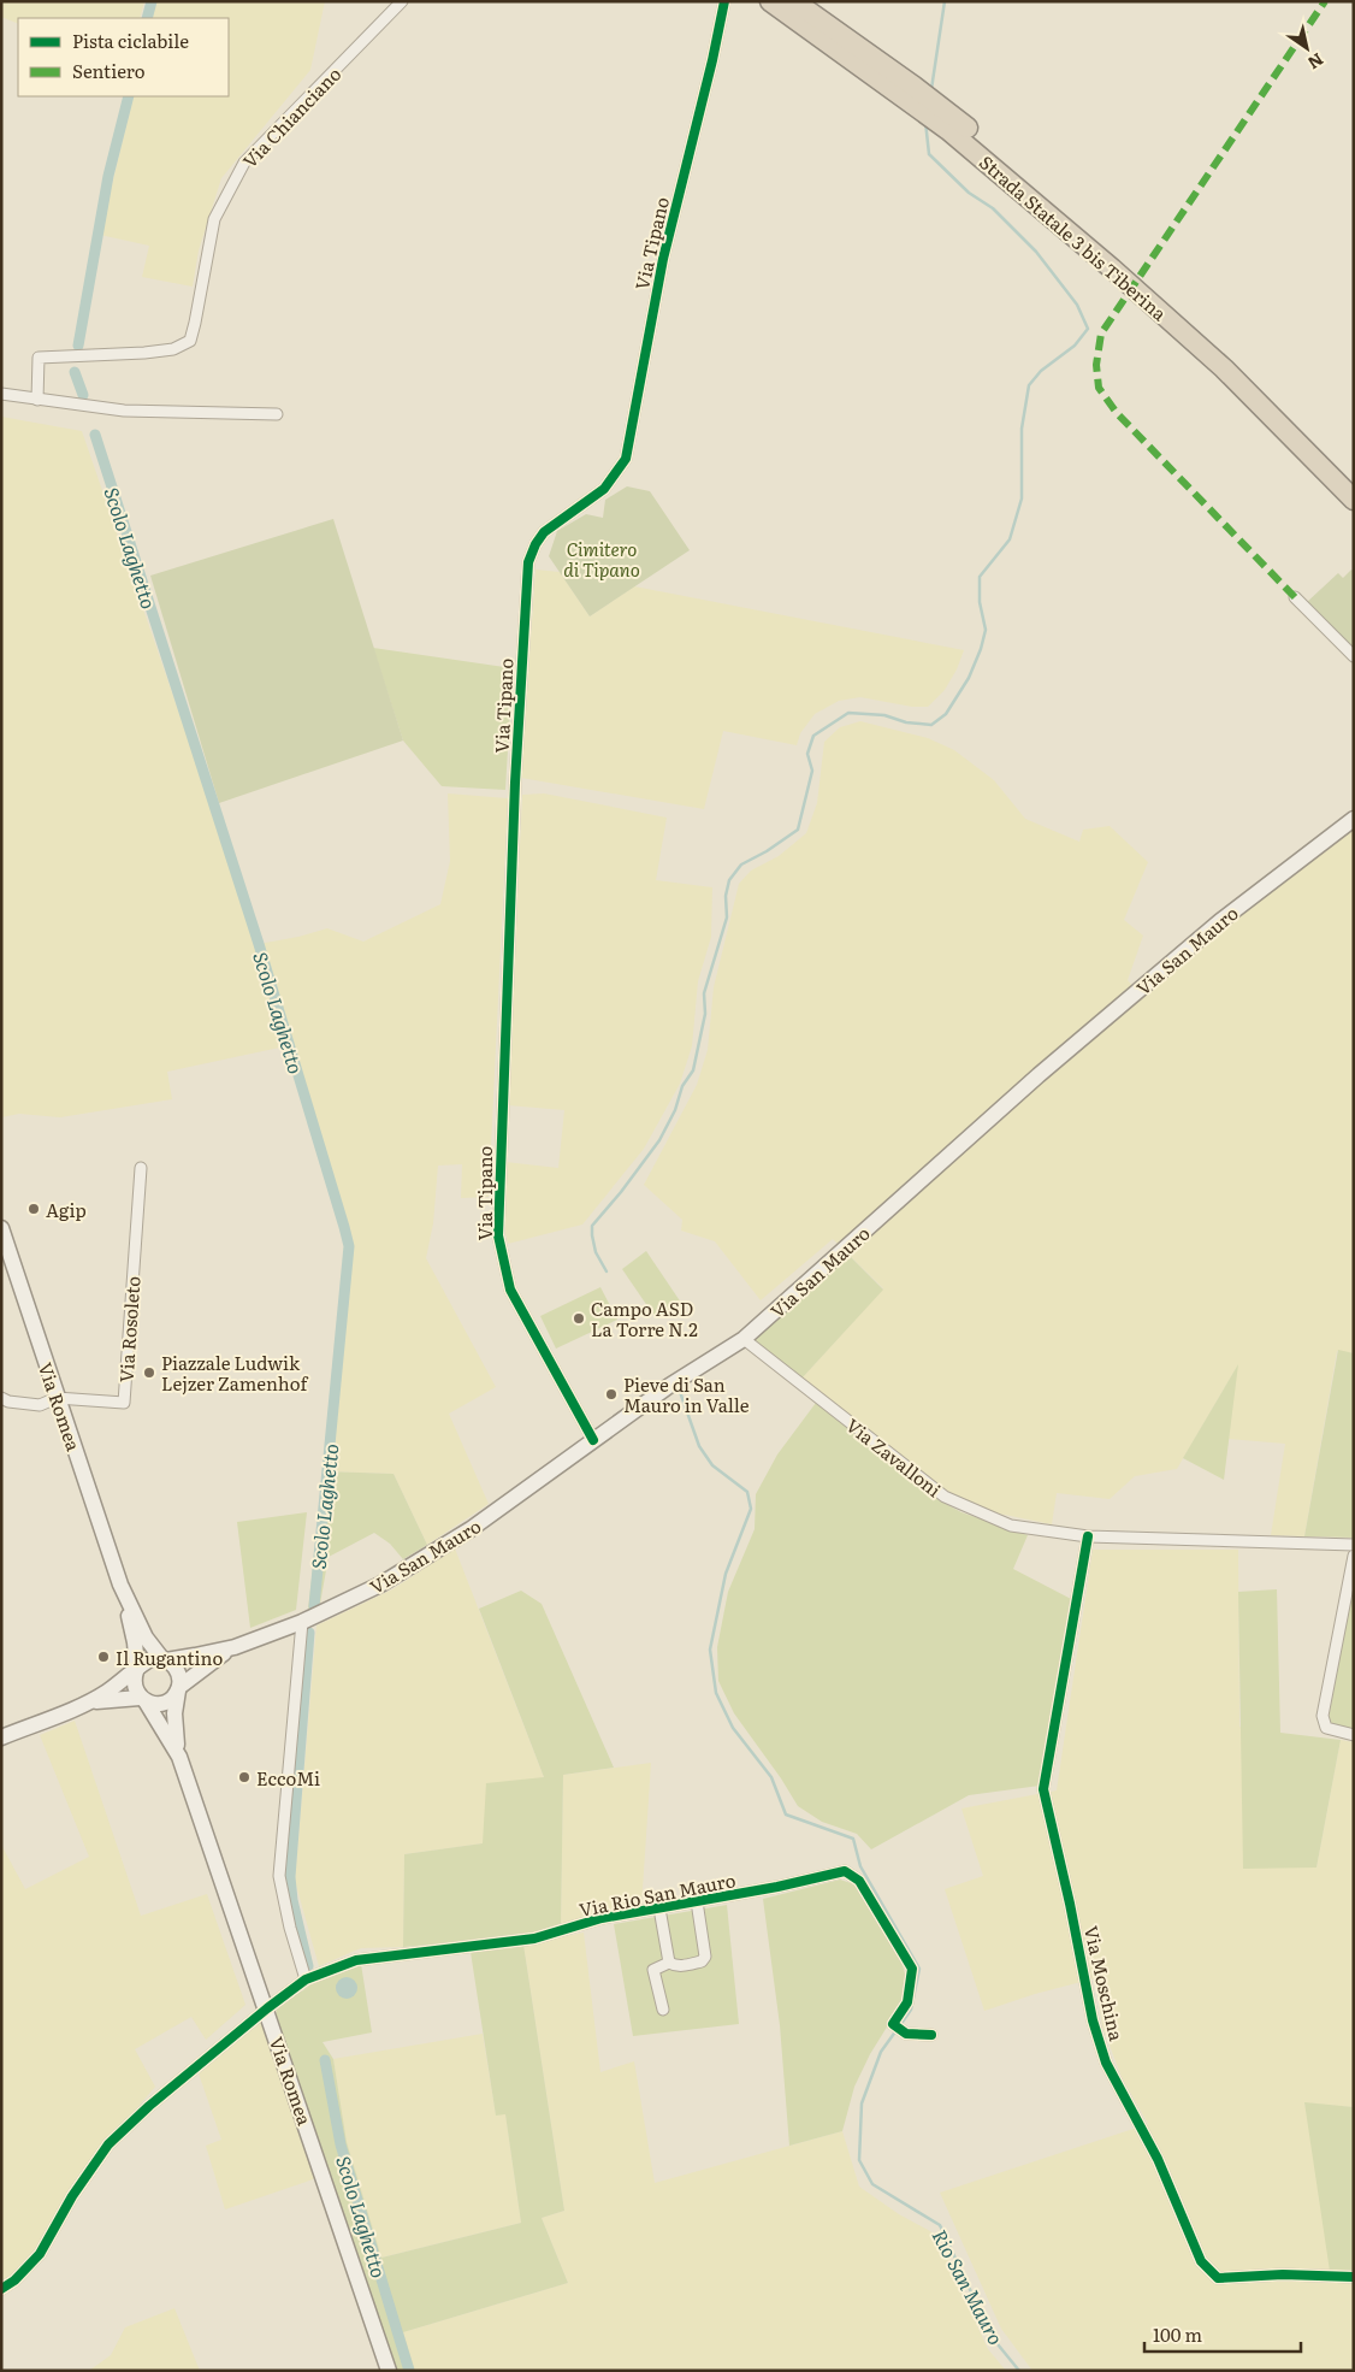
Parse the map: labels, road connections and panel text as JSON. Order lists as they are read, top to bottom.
{
  "streets": {
    "highway": ["Strada Statale 3 bis Tiberina"],
    "main road": ["Via San Mauro", "Via Romea"],
    "street": [
      "Via Chianciano",
      "Via Tipano",
      "Via Rosoleto",
      "Via Zavalloni",
      "Via Rio San Mauro",
      "Via Moschina"
    ]
  },
  "crossings": [
    ["Via Tipano", "Via San Mauro"],
    ["Via San Mauro", "Via Romea"],
    ["Via San Mauro", "Via Zavalloni"],
    ["Via Rosoleto", "Via Romea"],
    ["Via Romea", "Via Rio San Mauro"],
    ["Via Zavalloni", "Via Moschina"]
  ],
  "water": ["Scolo Laghetto", "Rio San Mauro"],
  "parks": ["Cimitero di Tipano"],
  "places": [
    "Agip",
    "Campo ASD La Torre N.2",
    "Piazzale Ludwik Lejzer Zamenhof",
    "Pieve di San Mauro in Valle",
    "Il Rugantino",
    "EccoMi"
  ],
  "legend": ["Pista ciclabile", "Sentiero"],
  "scale_bar": "100 m",
  "north": "bottom right"
}
